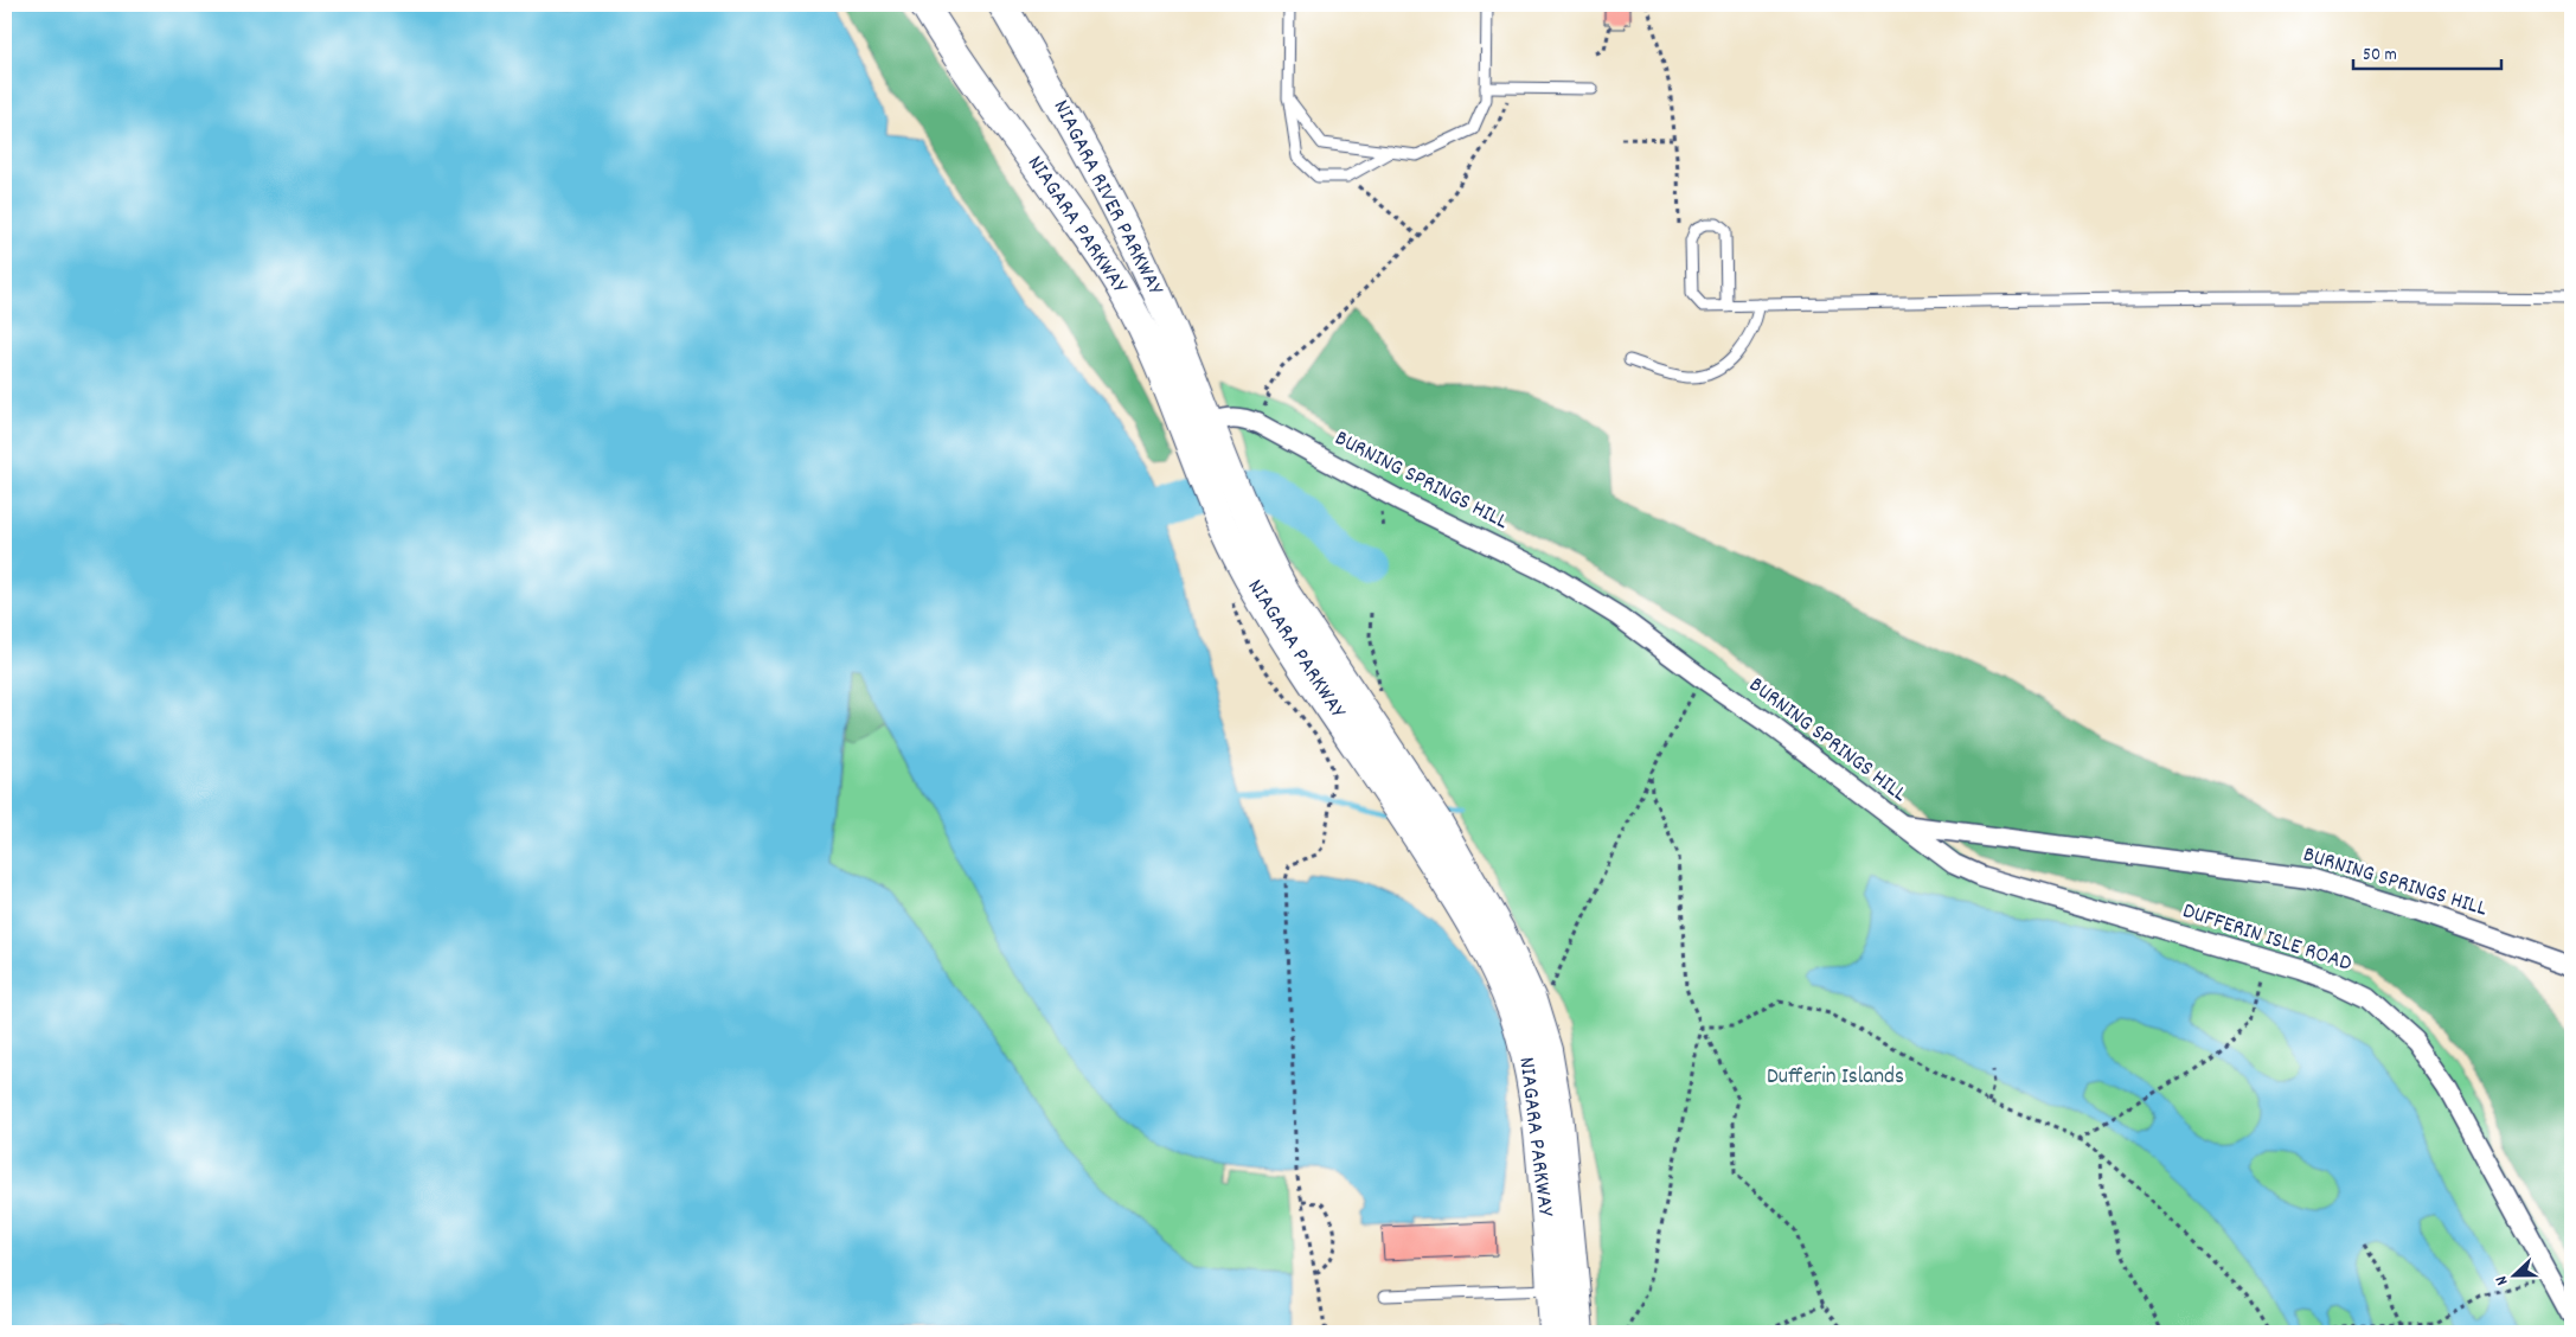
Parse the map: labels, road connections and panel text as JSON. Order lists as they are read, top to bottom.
{
  "streets": {
    "main road": ["NIAGARA RIVER PARKWAY", "NIAGARA PARKWAY"],
    "street": ["BURNING SPRINGS HILL", "DUFFERIN ISLE ROAD"]
  },
  "crossings": [
    ["NIAGARA RIVER PARKWAY", "NIAGARA PARKWAY"],
    ["NIAGARA RIVER PARKWAY", "BURNING SPRINGS HILL"],
    ["NIAGARA PARKWAY", "BURNING SPRINGS HILL"],
    ["BURNING SPRINGS HILL", "DUFFERIN ISLE ROAD"]
  ],
  "parks": ["Dufferin Islands"],
  "scale_bar": "50 m",
  "north": "left"
}
